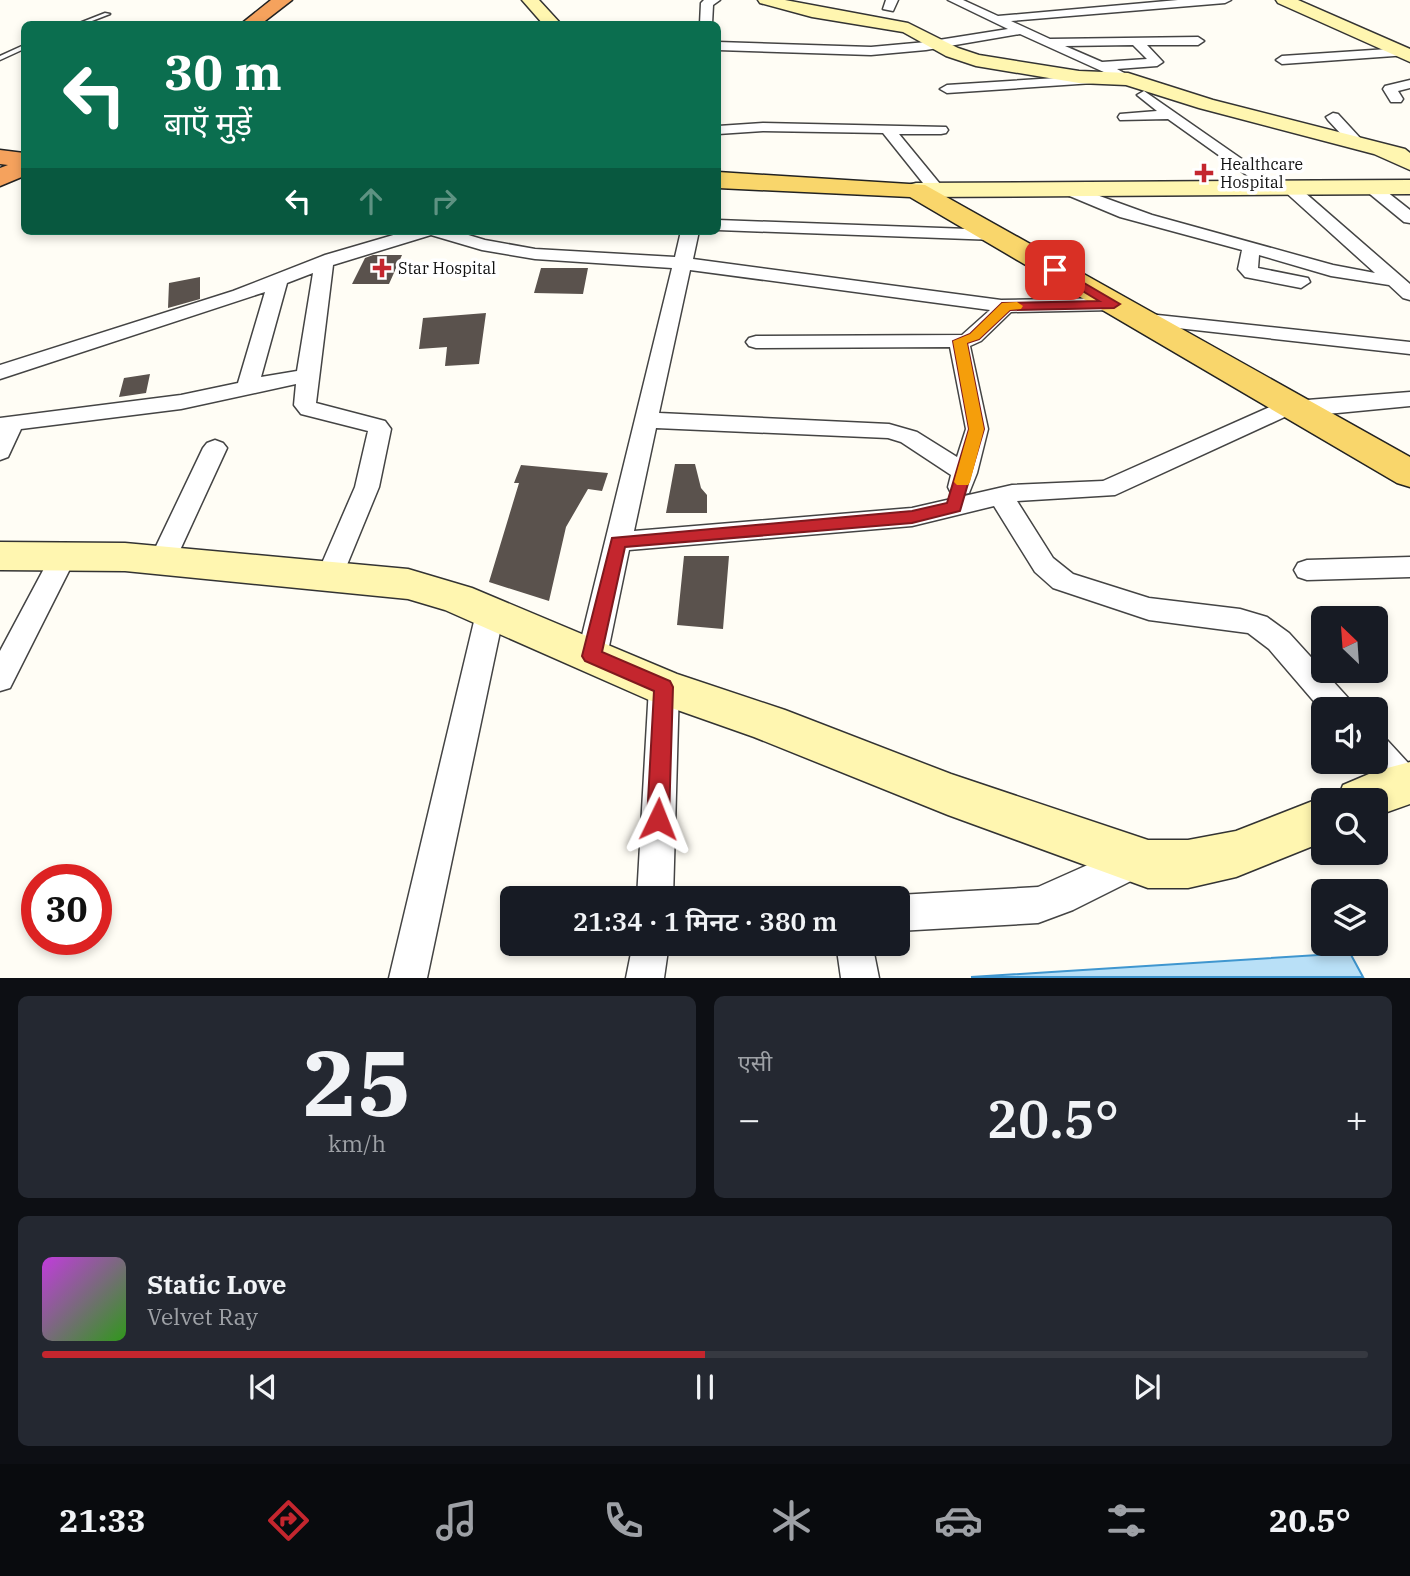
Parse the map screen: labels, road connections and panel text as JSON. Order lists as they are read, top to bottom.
{
  "places": {
    "health": ["Healthcare Hospital", "Star Hospital"]
  },
  "north": "top left",
  "page": {
    "turn": ["30 m", "बाएँ मुड़ें"],
    "limit": "30",
    "trip": "21:34 · 1 मिनट · 380 m",
    "tile": [
      ["25", "km/h"],
      "एसी"
    ],
    "heat": ["−", "20.5°", "+"],
    "song": ["Static Love", "Velvet Ray"],
    "tabs": ["21:33", "20.5°"]
  }
}
